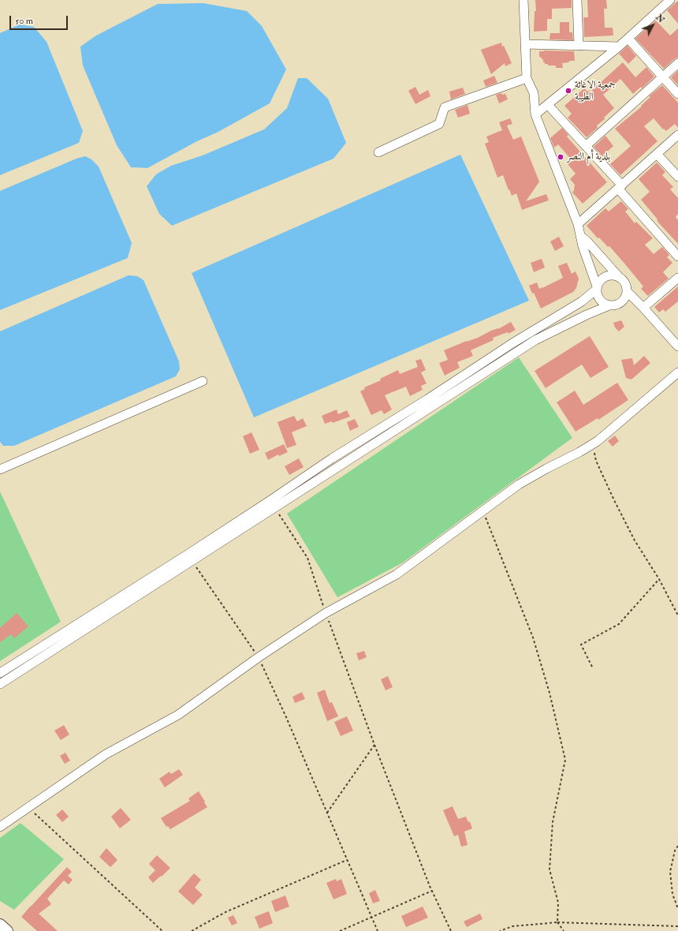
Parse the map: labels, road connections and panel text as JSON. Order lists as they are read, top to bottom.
{
  "places": ["جمعية الاغاثة الطيبة", "بلدية أم النصر"],
  "scale_bar": "50 m",
  "north": "top right"
}
